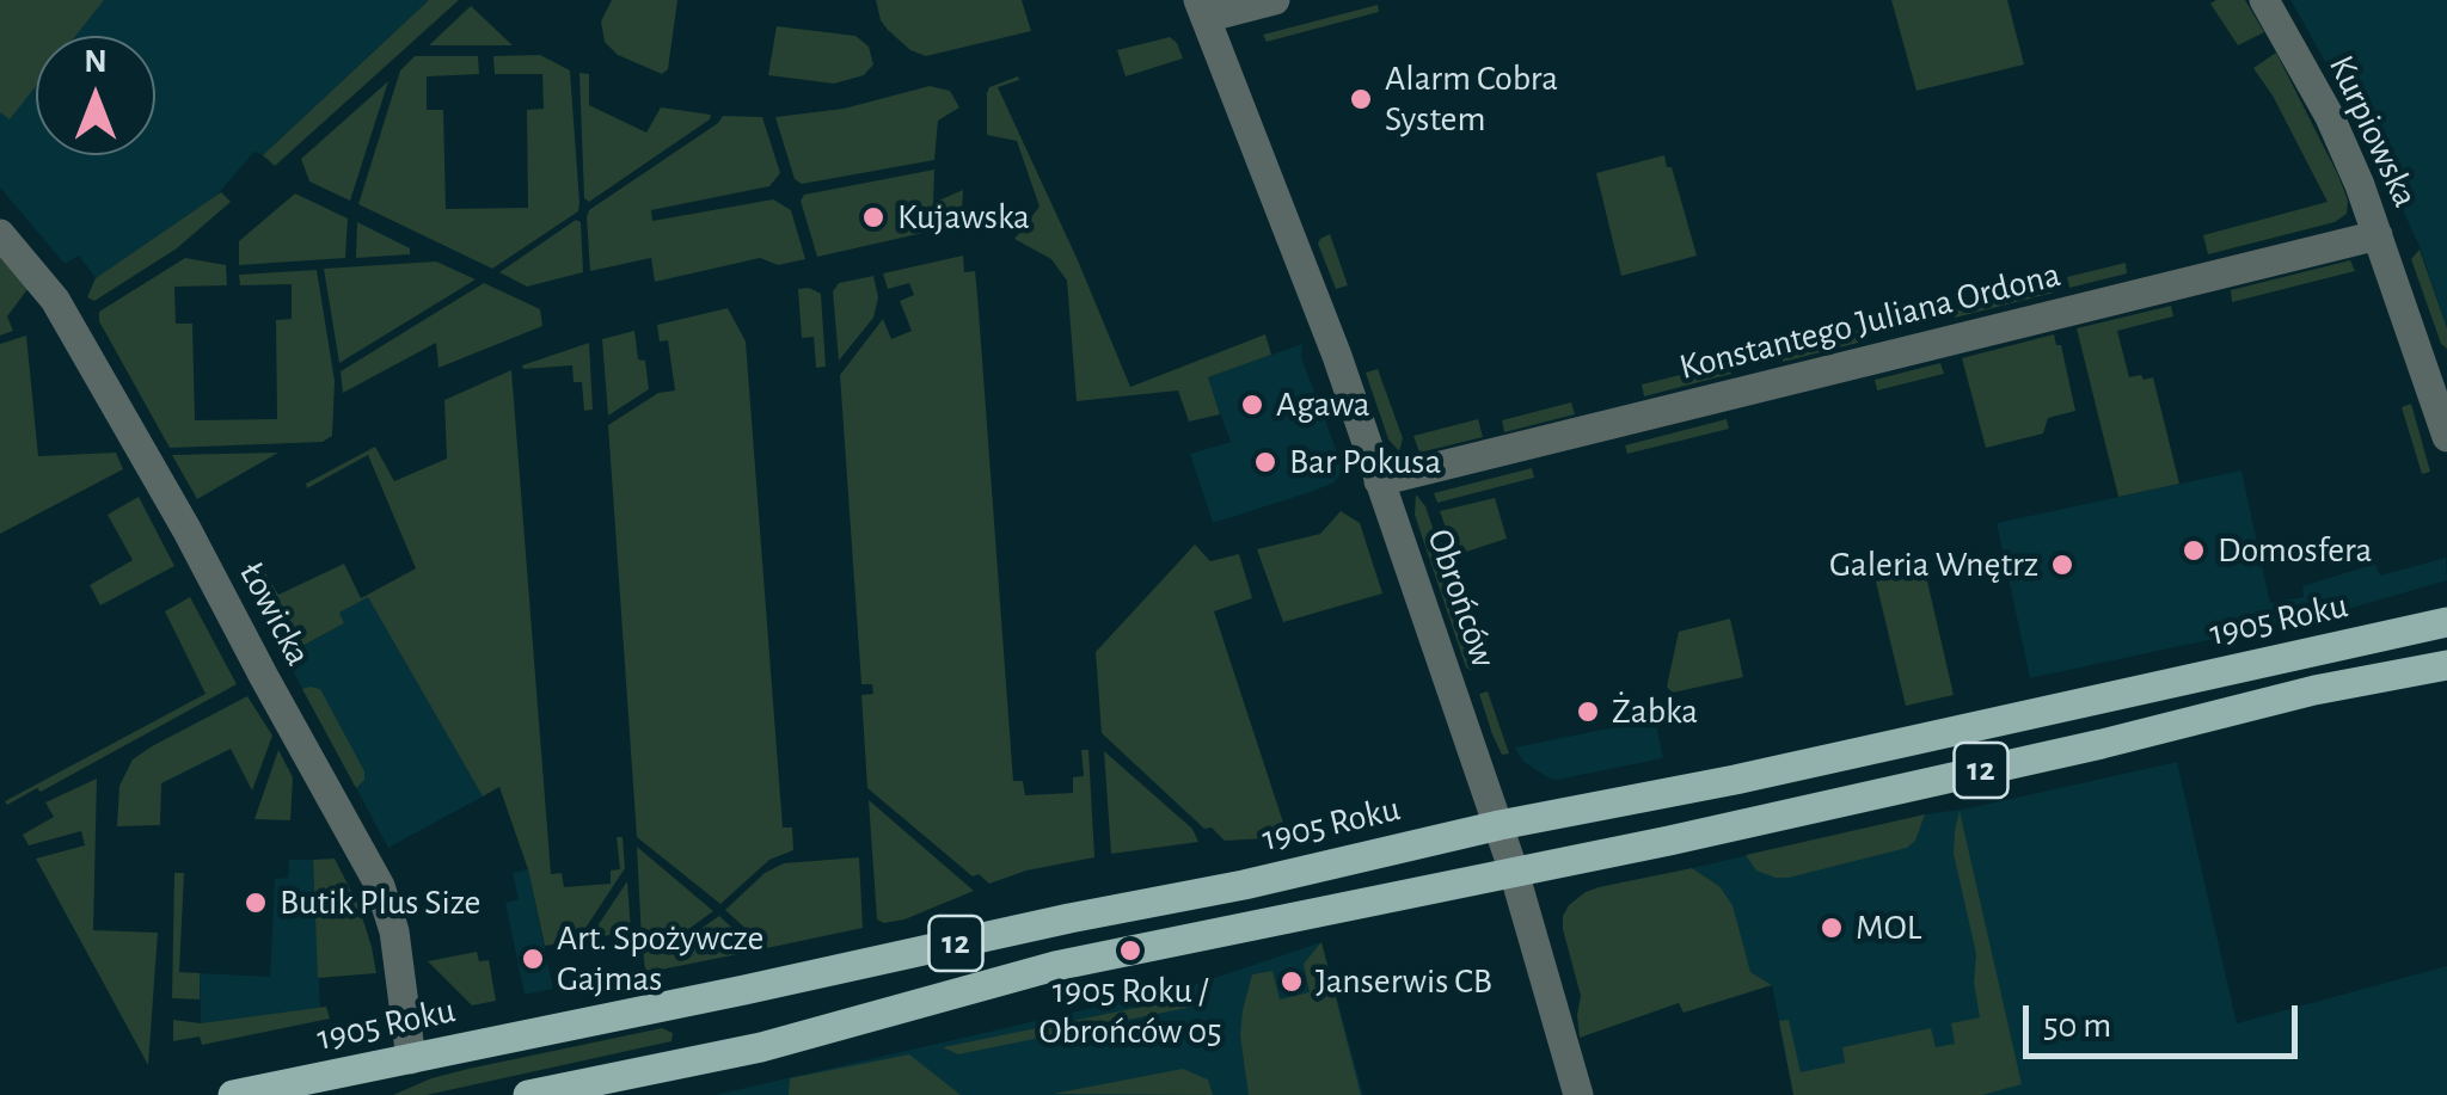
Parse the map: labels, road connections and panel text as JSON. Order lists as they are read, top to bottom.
{
  "streets": {
    "main road": ["1905 Roku", "12"],
    "street": [
      "Kurpiowska",
      "Konstantego Juliana Ordona",
      "Obrońców",
      "Łowicka"
    ]
  },
  "crossings": [
    ["Kurpiowska", "Konstantego Juliana Ordona"],
    ["Konstantego Juliana Ordona", "Obrońców"],
    ["Obrońców", "1905 Roku"],
    ["Obrońców", "12"],
    ["Łowicka", "1905 Roku"]
  ],
  "places": [
    "Alarm Cobra System",
    "Kujawska",
    "Agawa",
    "Bar Pokusa",
    "Domosfera",
    "Galeria Wnętrz",
    "Żabka",
    "Butik Plus Size",
    "MOL",
    "1905 Roku / Obrońców 05",
    "Art. Spożywcze Gajmas",
    "Janserwis CB"
  ],
  "scale_bar": "50 m",
  "north": "top"
}
